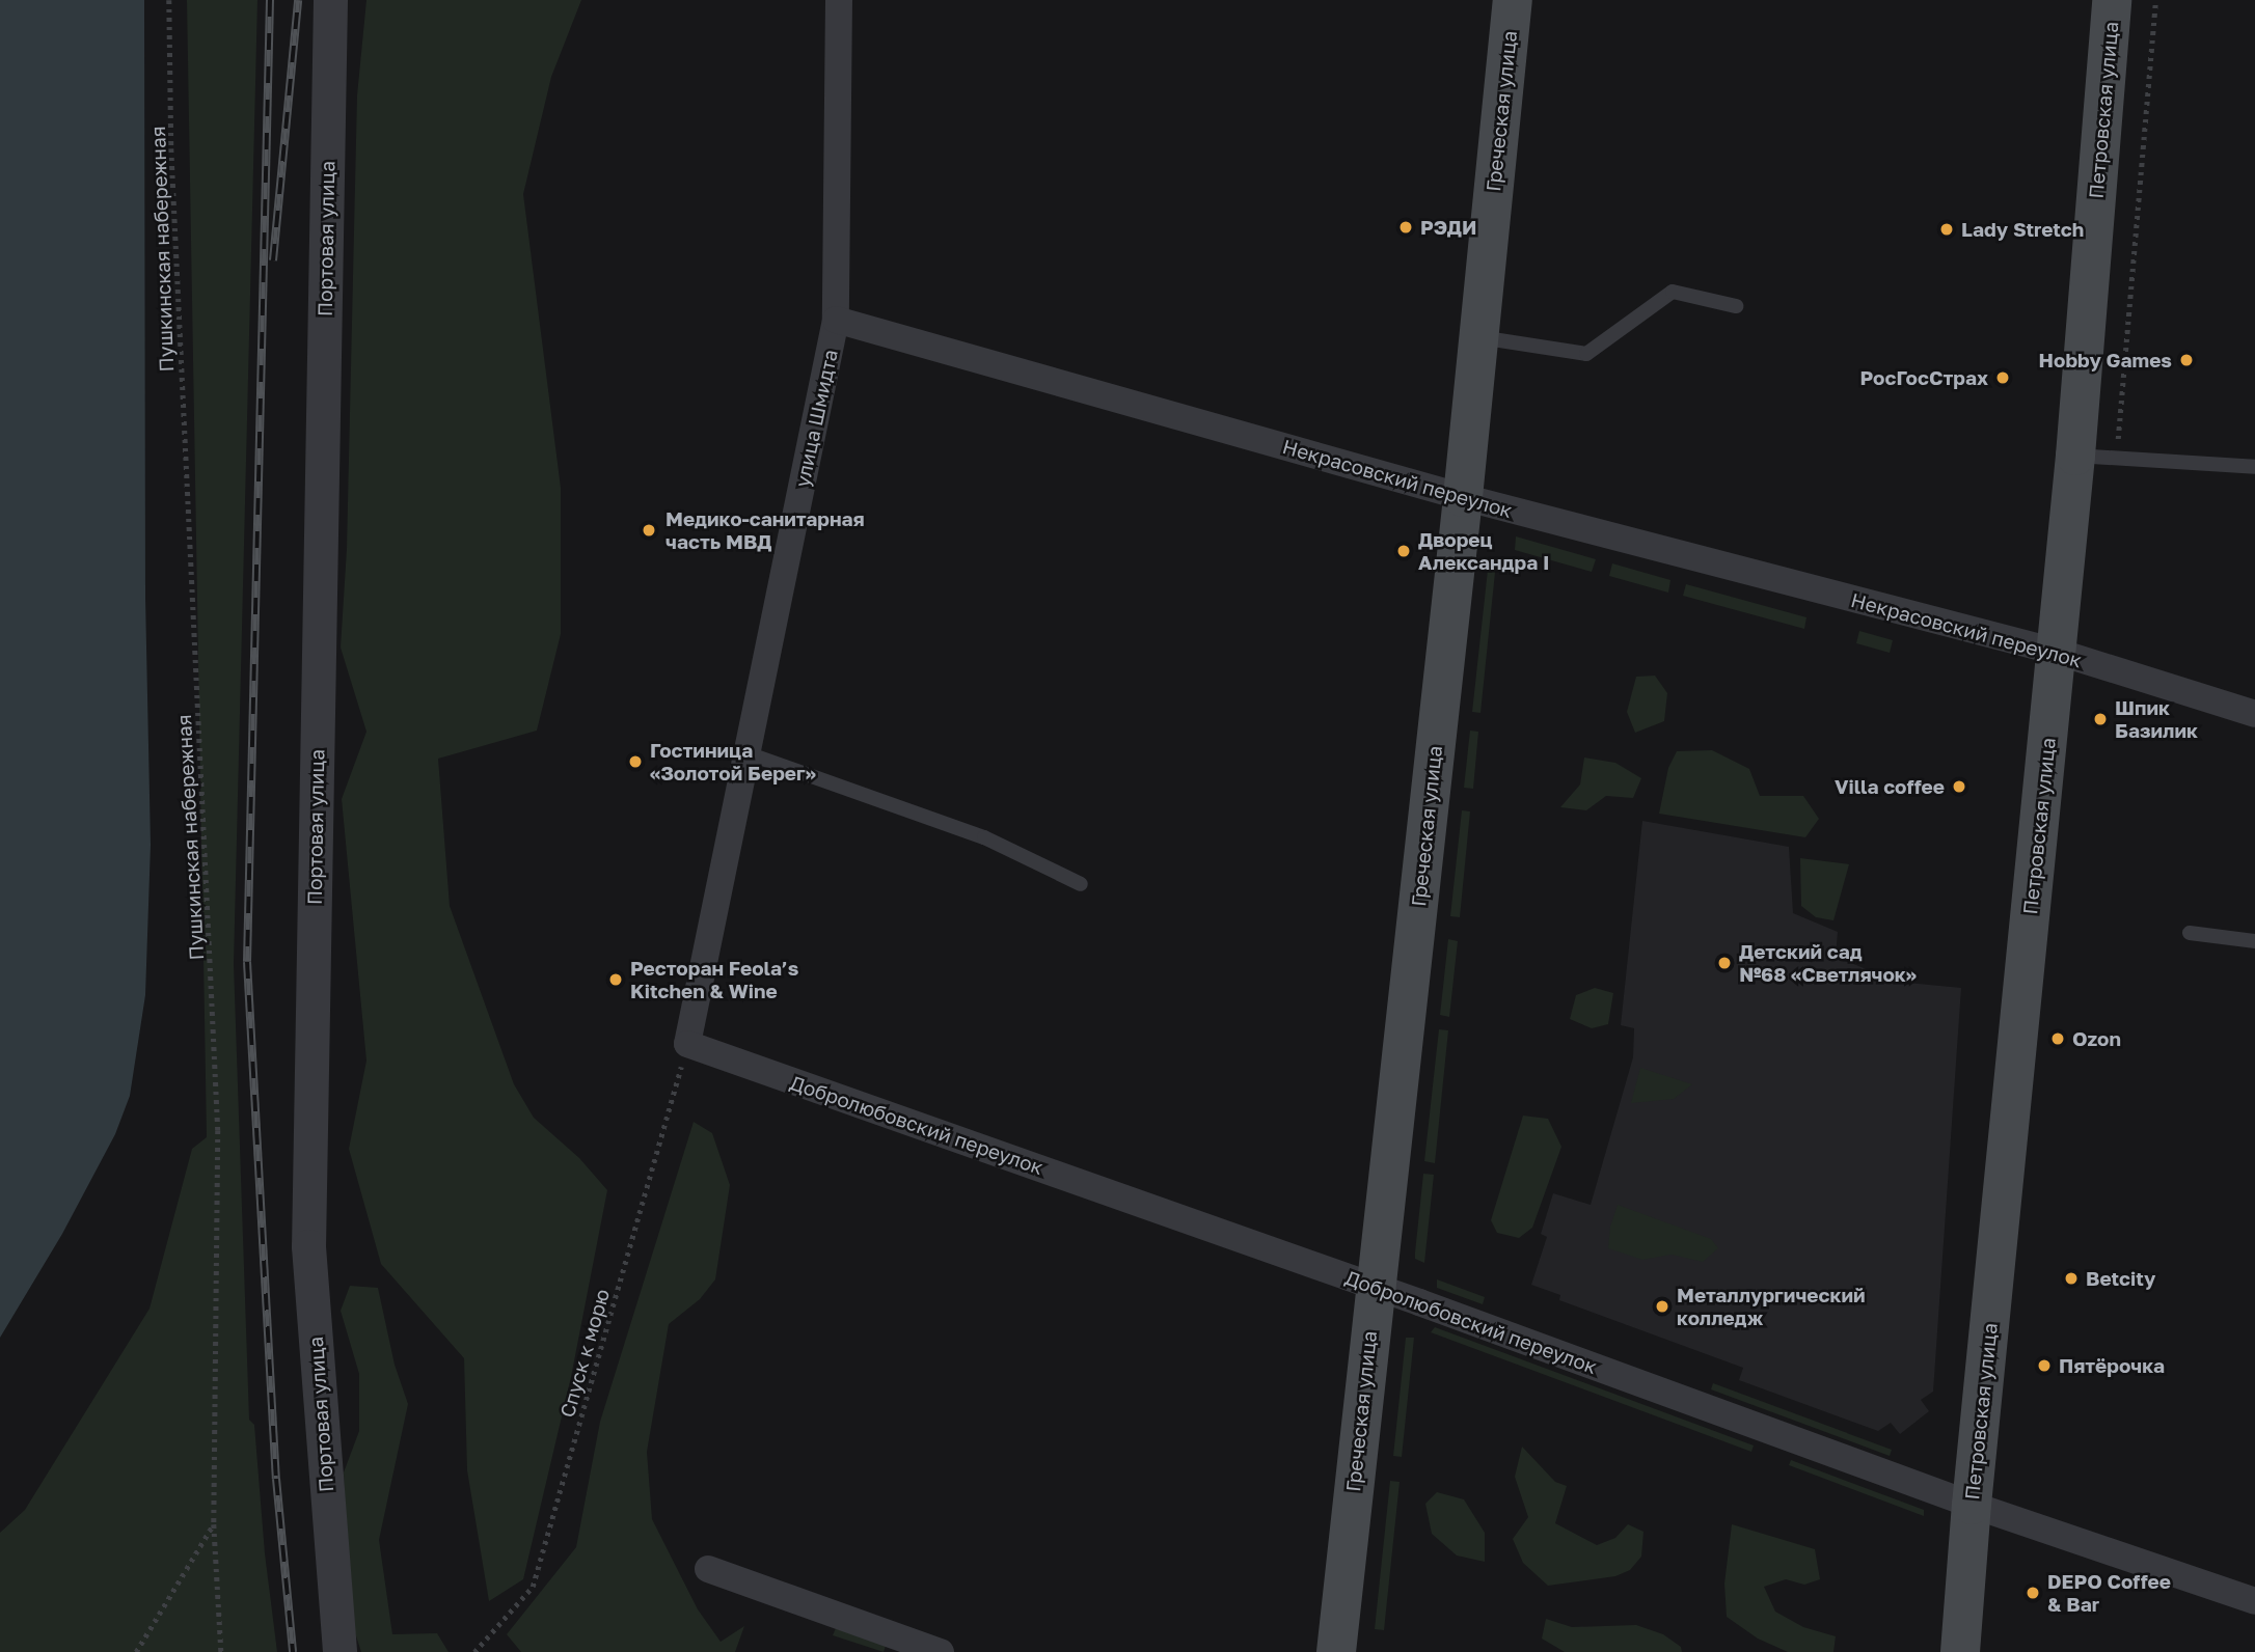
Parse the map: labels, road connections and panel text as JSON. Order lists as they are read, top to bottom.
{
  "streets": {
    "main road": ["Петровская улица", "Греческая улица"],
    "street": [
      "Портовая улица",
      "улица Шмидта",
      "Некрасовский переулок",
      "Добролюбовский переулок"
    ],
    "path": ["Пушкинская набережная", "Спуск к морю"]
  },
  "crossings": [
    ["Петровская улица", "Некрасовский переулок"],
    ["Петровская улица", "Добролюбовский переулок"],
    ["Греческая улица", "Некрасовский переулок"],
    ["Греческая улица", "Добролюбовский переулок"],
    ["улица Шмидта", "Некрасовский переулок"],
    ["улица Шмидта", "Добролюбовский переулок"],
    ["улица Шмидта", "Спуск к морю"],
    ["Добролюбовский переулок", "Спуск к морю"]
  ],
  "places": [
    "РЭДИ",
    "Lady Stretch",
    "Hobby Games",
    "РосГосСтрах",
    "Медико-санитарная часть МВД",
    "Дворец Александра I",
    "Шпик Базилик",
    "Гостиница «Золотой Берег»",
    "Villa coffee",
    "Детский сад №68 «Светлячок»",
    "Ресторан Feola’s Kitchen & Wine",
    "Ozon",
    "Betcity",
    "Металлургический колледж",
    "Пятёрочка",
    "DEPO Coffee & Bar"
  ]
}
